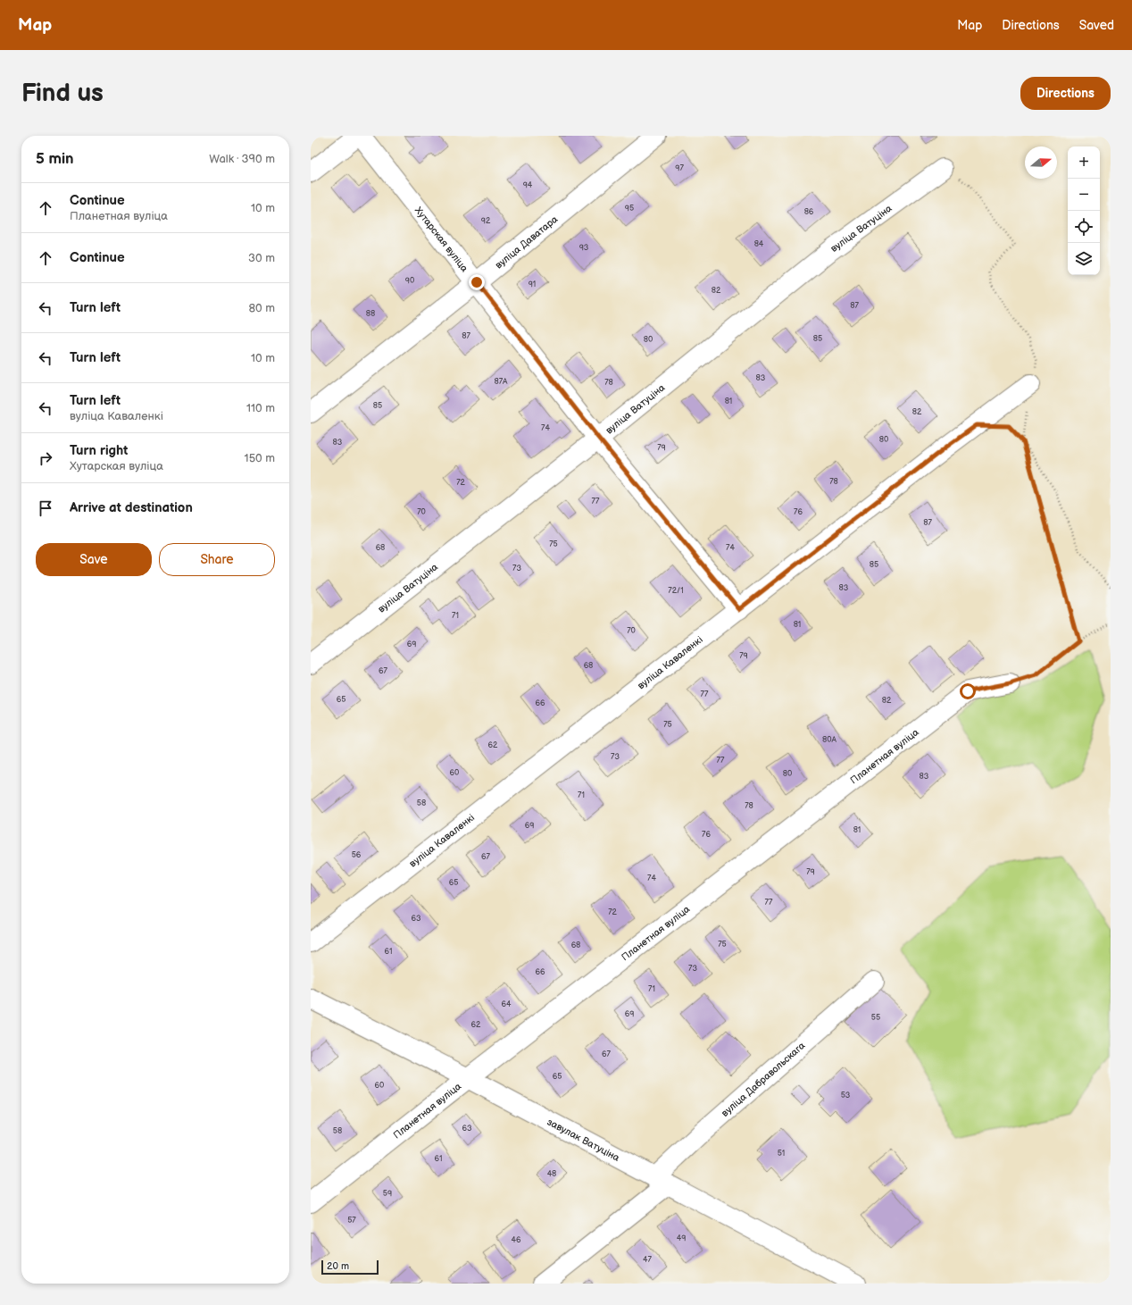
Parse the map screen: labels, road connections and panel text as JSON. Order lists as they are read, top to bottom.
{
  "streets": {
    "street": [
      "вуліца Ватуціна",
      "Хутарская вуліца",
      "вуліца Даватара",
      "вуліца Каваленкі",
      "Планетная вуліца",
      "вуліца Дабравольскага",
      "завулак Ватуціна"
    ]
  },
  "crossings": [
    ["вуліца Ватуціна", "Хутарская вуліца"],
    ["Хутарская вуліца", "вуліца Даватара"],
    ["Хутарская вуліца", "вуліца Каваленкі"],
    ["Планетная вуліца", "завулак Ватуціна"],
    ["вуліца Дабравольскага", "завулак Ватуціна"]
  ],
  "house_numbers": [
    "97",
    "94",
    "95",
    "86",
    "92",
    "84",
    "93",
    "90",
    "91",
    "82",
    "87",
    "88",
    "87",
    "85",
    "80",
    "83",
    "87А",
    "78",
    "81",
    "85",
    "82",
    "74",
    "80",
    "83",
    "79",
    "78",
    "72",
    "77",
    "70",
    "76",
    "87",
    "75",
    "68",
    "74",
    "85",
    "73",
    "83",
    "72/1",
    "71",
    "81",
    "70",
    "69",
    "79",
    "68",
    "67",
    "77",
    "65",
    "82",
    "66",
    "75",
    "80А",
    "62",
    "73",
    "77",
    "60",
    "80",
    "83",
    "71",
    "58",
    "78",
    "69",
    "81",
    "76",
    "56",
    "67",
    "79",
    "74",
    "65",
    "77",
    "72",
    "63",
    "75",
    "68",
    "61",
    "73",
    "66",
    "71",
    "64",
    "69",
    "55",
    "62",
    "67",
    "65",
    "60",
    "53",
    "63",
    "58",
    "51",
    "61",
    "48",
    "59",
    "57",
    "49",
    "46",
    "47"
  ],
  "scale_bar": "20 m",
  "north": "right",
  "page": {
    "header": "Map",
    "nav": ["Map", "Directions", "Saved"],
    "buttons": [
      "Directions",
      ["Save", "Share"]
    ],
    "title": "Find us",
    "heading": ["5 min", "Walk · 390 m"],
    "map_buttons": ["+", "−"],
    "list": [
      ["Continue", "Планетная вуліца", "10 m"],
      ["Continue", "30 m"],
      ["Turn left", "80 m"],
      ["Turn left", "10 m"],
      ["Turn left", "вуліца Каваленкі", "110 m"],
      ["Turn right", "Хутарская вуліца", "150 m"],
      "Arrive at destination"
    ],
    "scale": "20 m"
  }
}
